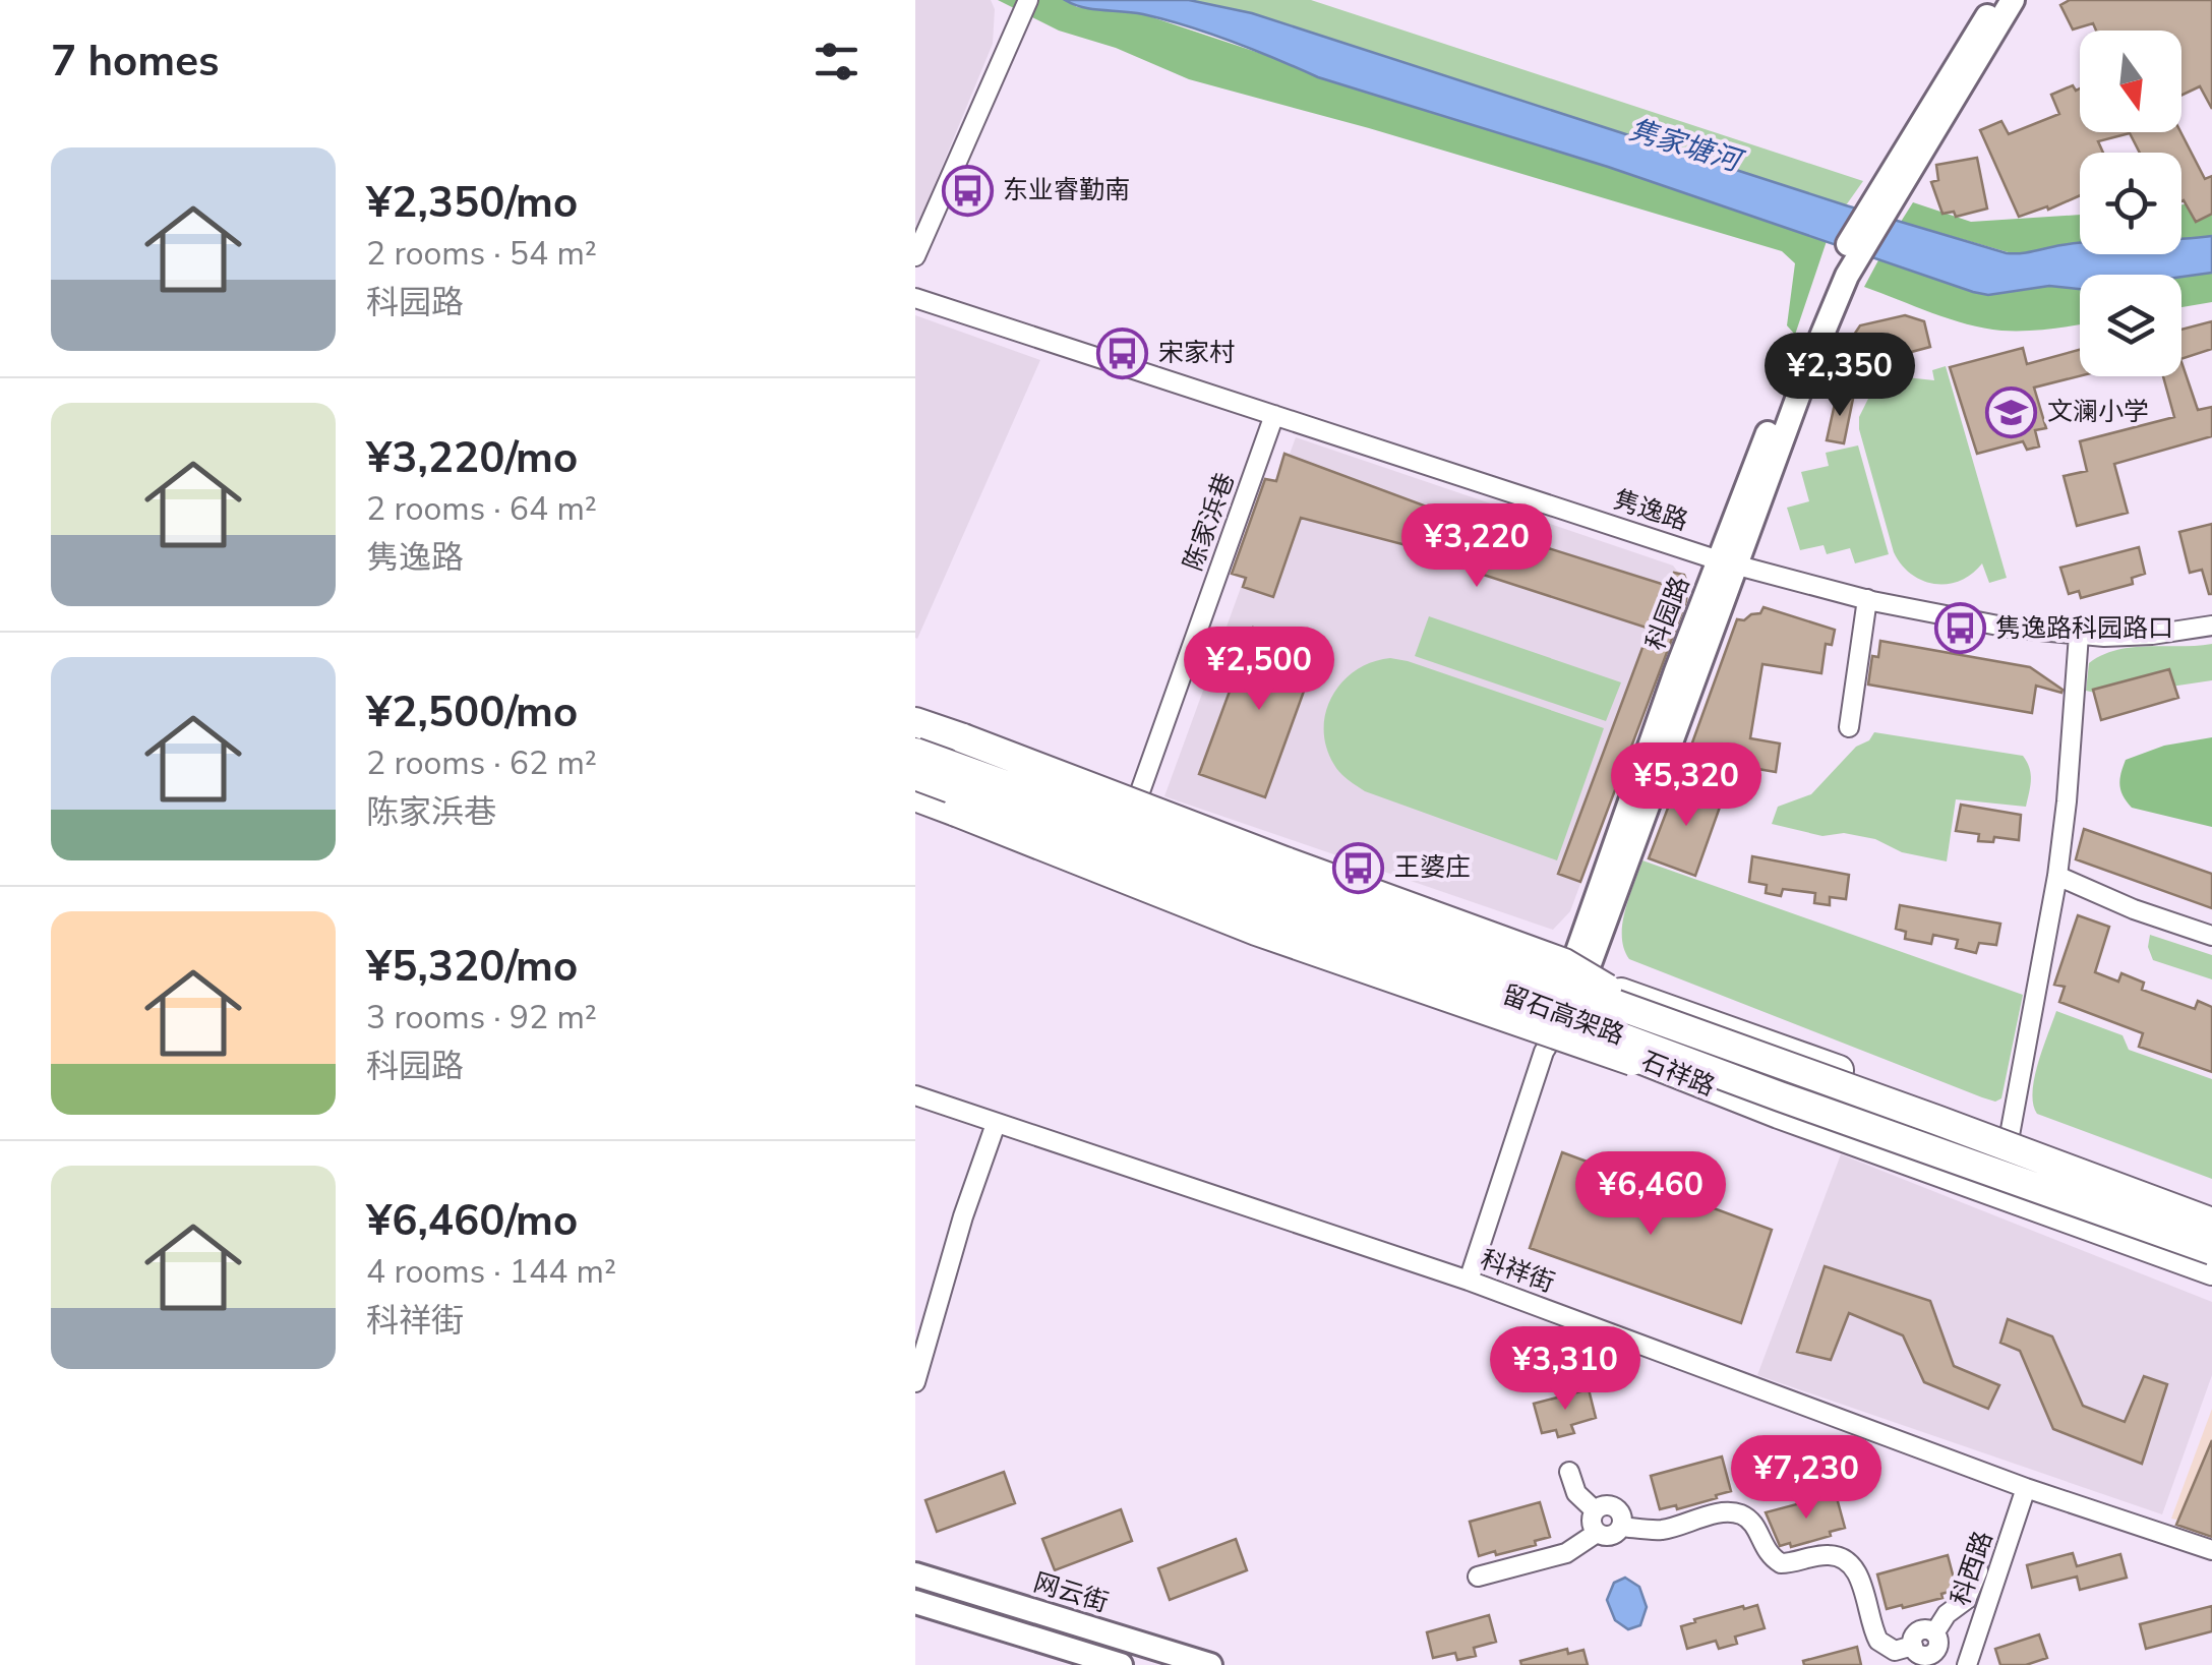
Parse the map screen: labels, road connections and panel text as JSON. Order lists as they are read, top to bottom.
{
  "streets": {
    "main road": ["留石高架路", "石祥路"],
    "street": [
      "隽逸路",
      "陈家浜巷",
      "科园路",
      "科祥街",
      "科西路",
      "网云街"
    ]
  },
  "crossings": [
    ["隽逸路", "陈家浜巷"],
    ["隽逸路", "科园路"],
    ["科园路", "石祥路"],
    ["科园路", "科祥街"],
    ["科祥街", "科西路"]
  ],
  "water": ["隽家塘河"],
  "places": {
    "bus stop": [
      "东业睿勤南",
      "宋家村",
      "隽逸路科园路口",
      "王婆庄"
    ],
    "school or university": ["文澜小学"]
  },
  "north": "bottom",
  "page": {
    "heading": "7 homes",
    "list": [
      {
        "name": "¥2,350/mo",
        "note": "2 rooms · 54 m² · 科园路"
      },
      {
        "name": "¥3,220/mo",
        "note": "2 rooms · 64 m² · 隽逸路"
      },
      {
        "name": "¥2,500/mo",
        "note": "2 rooms · 62 m² · 陈家浜巷"
      },
      {
        "name": "¥5,320/mo",
        "note": "3 rooms · 92 m² · 科园路"
      },
      {
        "name": "¥6,460/mo",
        "note": "4 rooms · 144 m² · 科祥街"
      }
    ],
    "price": [
      "¥2,350",
      "¥3,220",
      "¥2,500",
      "¥5,320",
      "¥6,460",
      "¥3,310",
      "¥7,230"
    ]
  }
}
